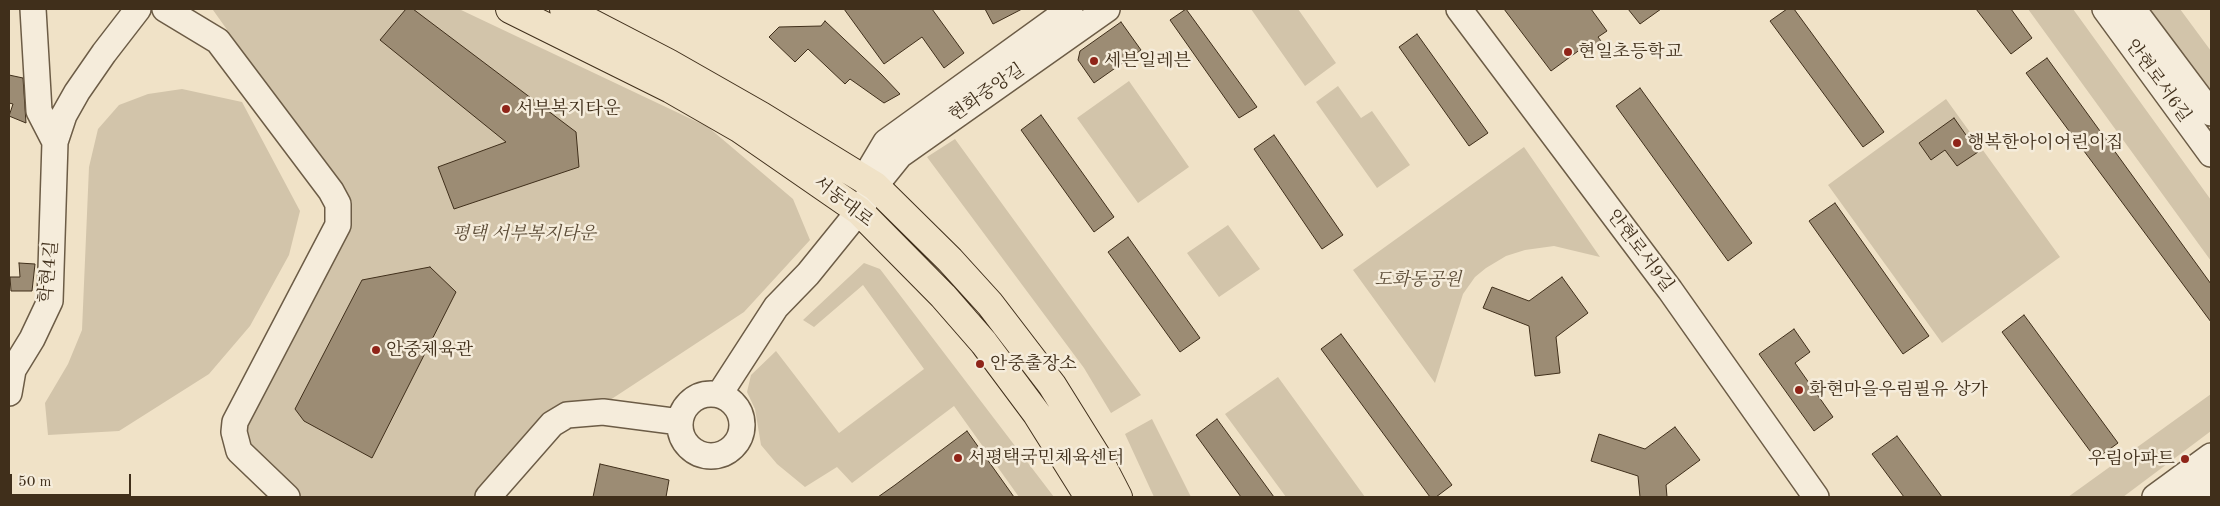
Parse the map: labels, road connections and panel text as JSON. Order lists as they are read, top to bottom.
{
  "streets": {
    "main road": ["서동대로"],
    "street": [
      "안현로서6길",
      "현화중앙길",
      "안현로서9길",
      "학현4길"
    ]
  },
  "crossings": [
    ["현화중앙길", "서동대로"]
  ],
  "parks": ["평택 서부복지타운", "도화동공원"],
  "places": [
    "현일초등학교",
    "세븐일레븐",
    "서부복지타운",
    "행복한아이어린이집",
    "안중체육관",
    "안중출장소",
    "화현마을우림필유 상가",
    "서평택국민체육센터",
    "우림아파트"
  ],
  "scale_bar": "50 m"
}
